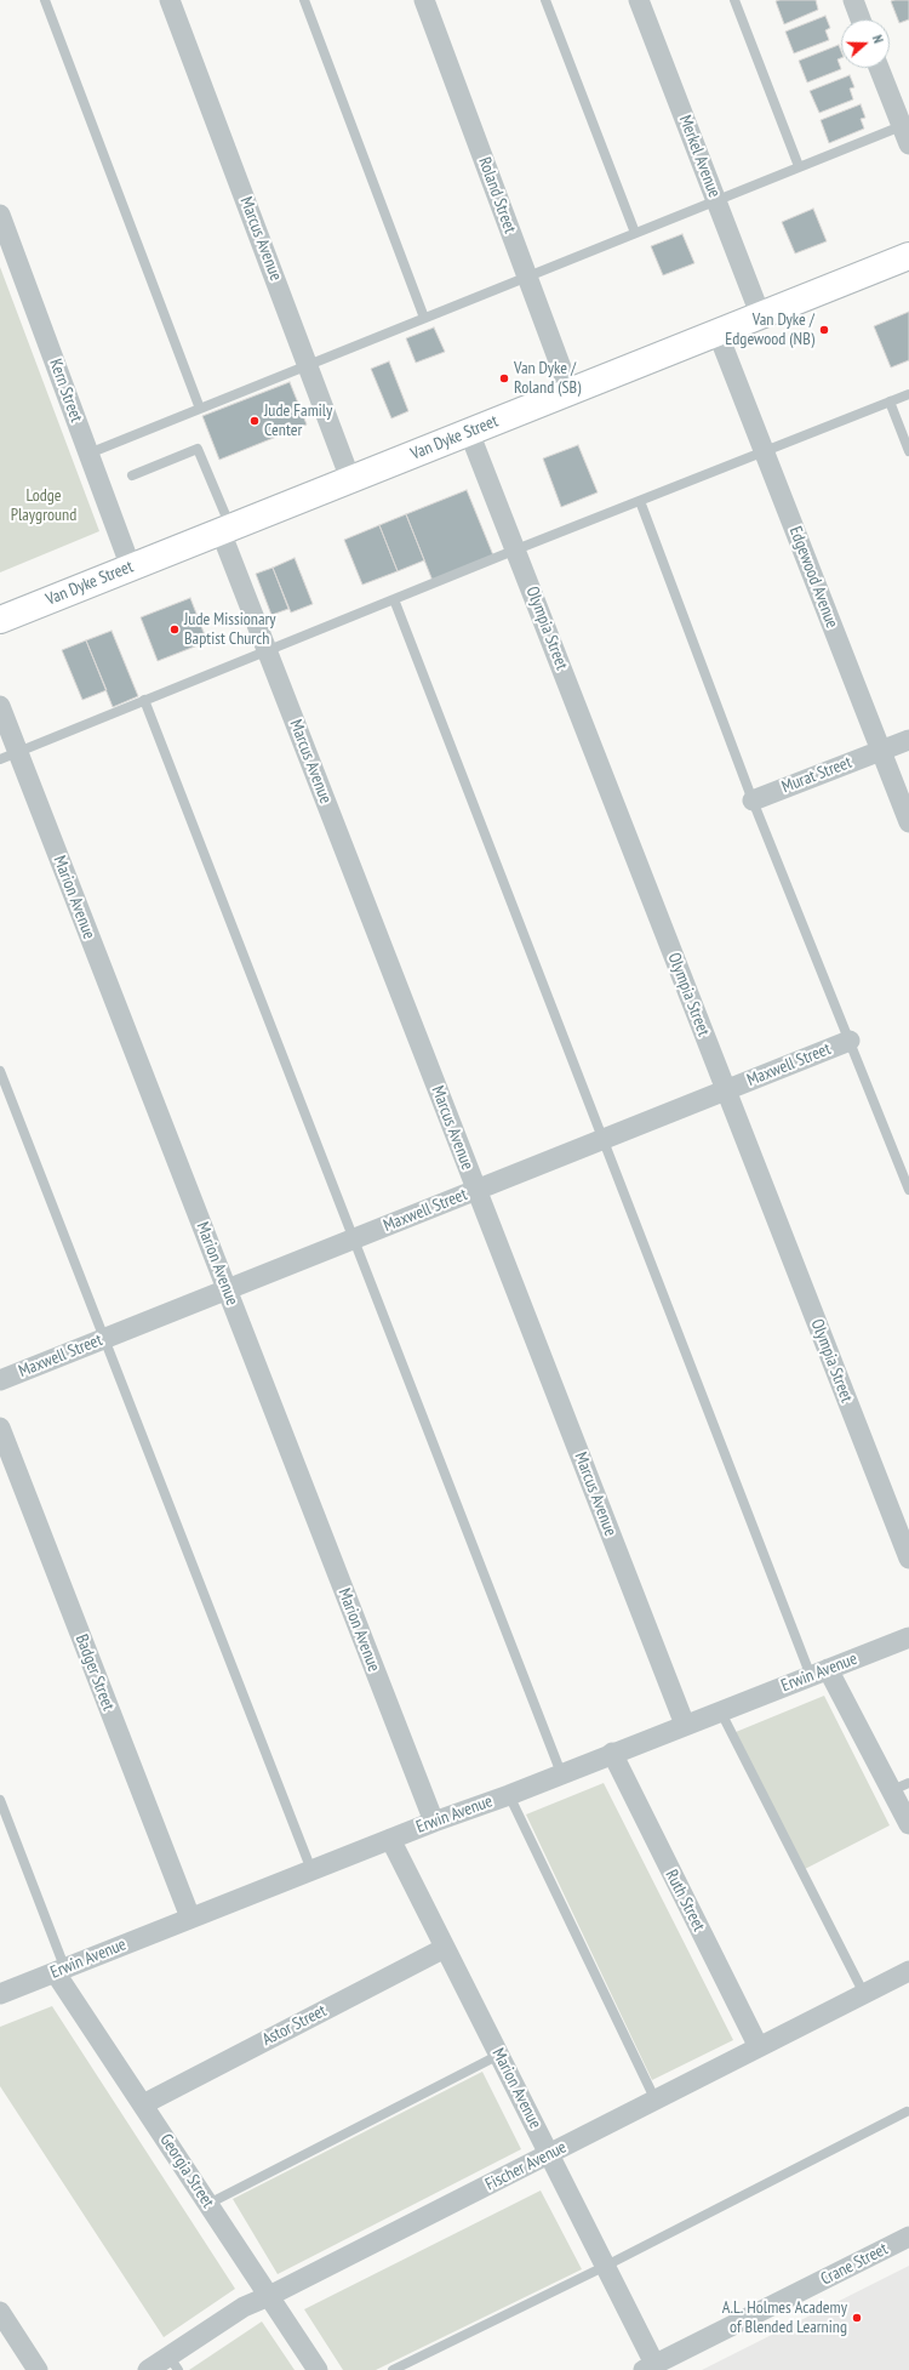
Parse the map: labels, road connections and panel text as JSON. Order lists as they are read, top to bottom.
{
  "streets": {
    "main road": ["Van Dyke Street"],
    "street": [
      "Merkel Avenue",
      "Roland Street",
      "Marcus Avenue",
      "Kern Street",
      "Edgewood Avenue",
      "Olympia Street",
      "Murat Street",
      "Marion Avenue",
      "Maxwell Street",
      "Badger Street",
      "Erwin Avenue",
      "Ruth Street",
      "Astor Street",
      "Fischer Avenue",
      "Georgia Street",
      "Crane Street"
    ]
  },
  "crossings": [
    ["Merkel Avenue", "Van Dyke Street"],
    ["Roland Street", "Van Dyke Street"],
    ["Marcus Avenue", "Van Dyke Street"],
    ["Marcus Avenue", "Maxwell Street"],
    ["Marcus Avenue", "Erwin Avenue"],
    ["Kern Street", "Van Dyke Street"],
    ["Van Dyke Street", "Edgewood Avenue"],
    ["Van Dyke Street", "Olympia Street"],
    ["Edgewood Avenue", "Murat Street"],
    ["Olympia Street", "Maxwell Street"],
    ["Marion Avenue", "Maxwell Street"],
    ["Marion Avenue", "Erwin Avenue"],
    ["Marion Avenue", "Astor Street"],
    ["Marion Avenue", "Fischer Avenue"],
    ["Marion Avenue", "Crane Street"],
    ["Badger Street", "Erwin Avenue"],
    ["Erwin Avenue", "Ruth Street"],
    ["Erwin Avenue", "Georgia Street"],
    ["Ruth Street", "Fischer Avenue"],
    ["Astor Street", "Georgia Street"],
    ["Fischer Avenue", "Georgia Street"]
  ],
  "parks": ["Lodge Playground"],
  "places": [
    "Van Dyke / Edgewood (NB)",
    "Van Dyke / Roland (SB)",
    "Jude Family Center",
    "Jude Missionary Baptist Church",
    "A.L. Holmes Academy of Blended Learning"
  ],
  "north": "right"
}
